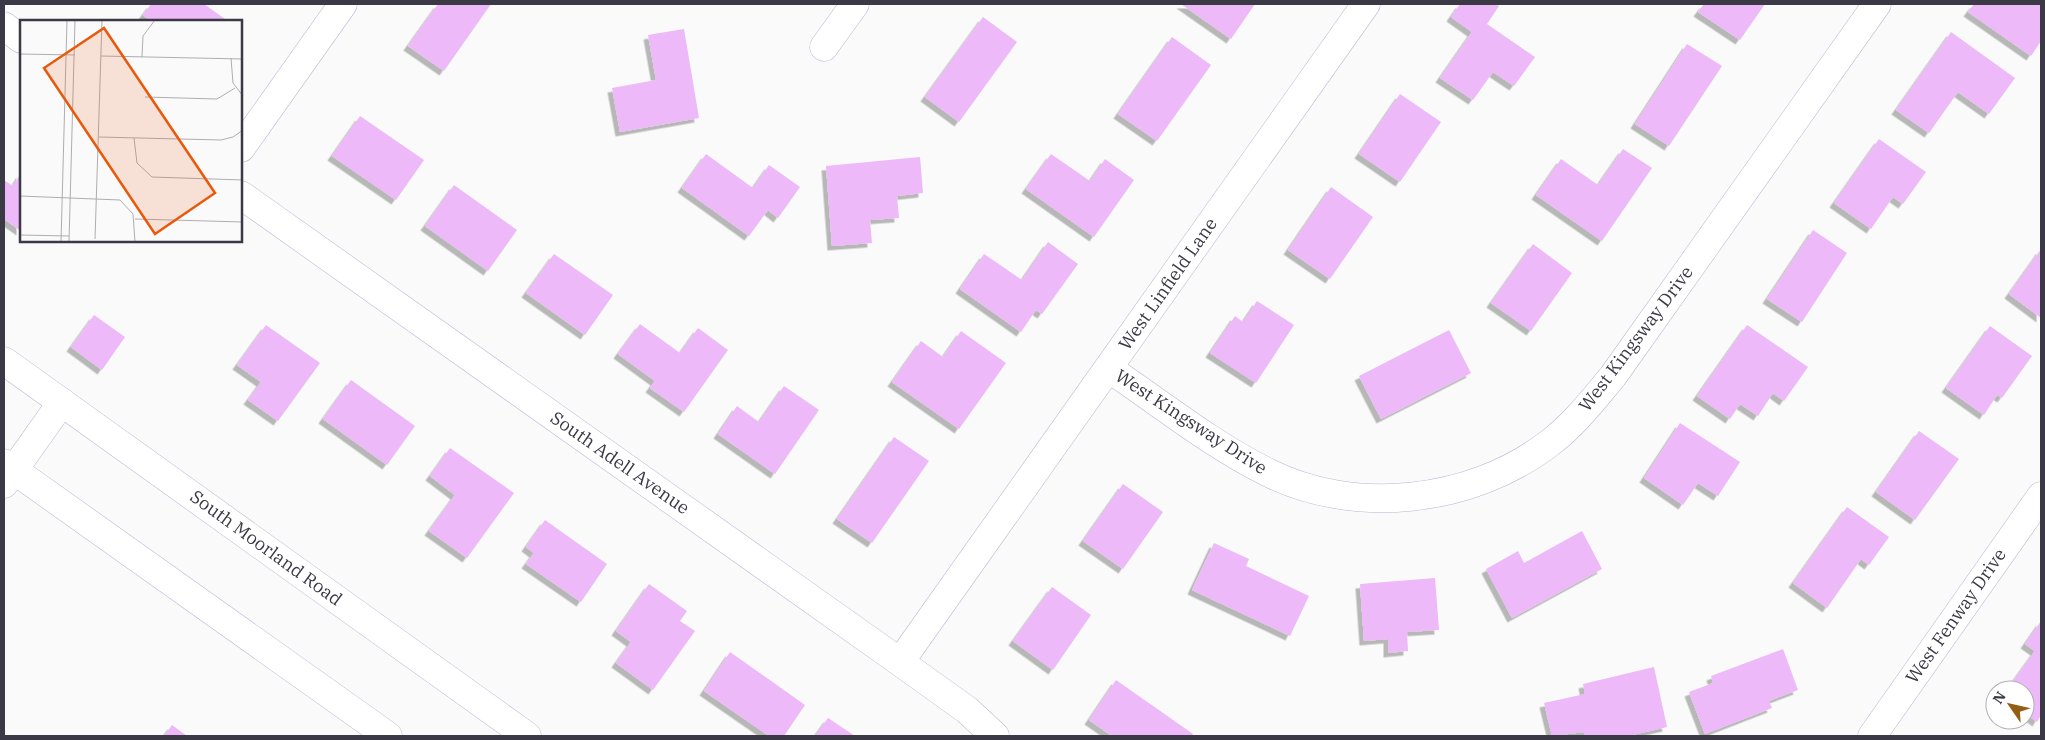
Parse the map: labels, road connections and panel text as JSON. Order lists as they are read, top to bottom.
{
  "streets": {
    "street": [
      "West Linfield Lane",
      "West Kingsway Drive",
      "South Adell Avenue",
      "South Moorland Road",
      "West Fenway Drive"
    ]
  },
  "crossings": [
    ["West Linfield Lane", "West Kingsway Drive"],
    ["West Linfield Lane", "South Adell Avenue"]
  ],
  "north": "top left"
}
